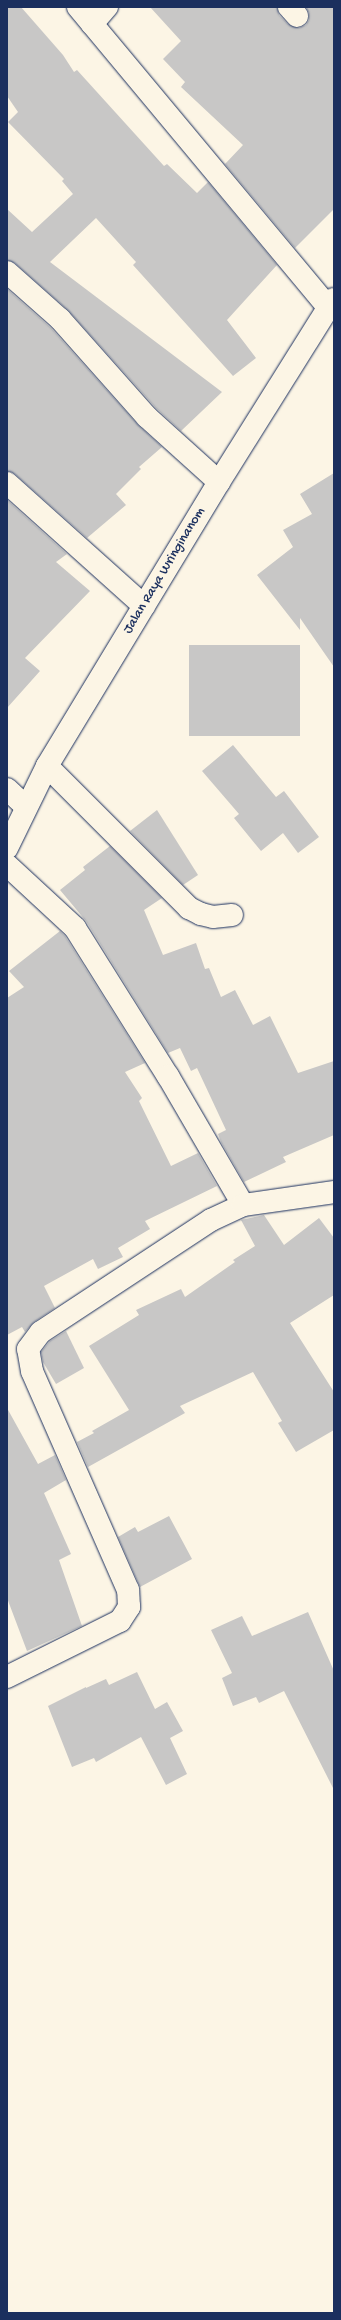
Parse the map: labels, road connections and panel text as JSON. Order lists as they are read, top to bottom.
{
  "streets": {
    "street": ["Jalan Raya Wringinanom"]
  }
}
